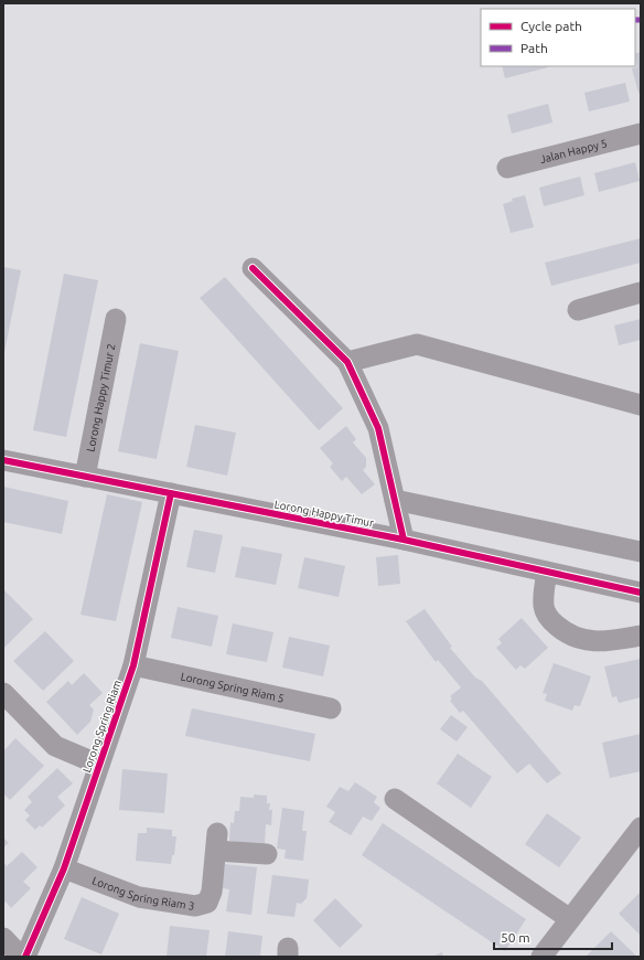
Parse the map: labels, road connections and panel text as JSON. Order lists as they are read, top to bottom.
{
  "streets": {
    "street": [
      "Jalan Happy 5",
      "Lorong Happy Timur 2",
      "Lorong Happy Timur",
      "Lorong Spring Riam 5",
      "Lorong Spring Riam",
      "Lorong Spring Riam 3"
    ]
  },
  "crossings": [
    ["Lorong Happy Timur 2", "Lorong Happy Timur"],
    ["Lorong Happy Timur", "Lorong Spring Riam"],
    ["Lorong Spring Riam 5", "Lorong Spring Riam"],
    ["Lorong Spring Riam", "Lorong Spring Riam 3"]
  ],
  "legend": ["Cycle path", "Path"],
  "scale_bar": "50 m"
}
